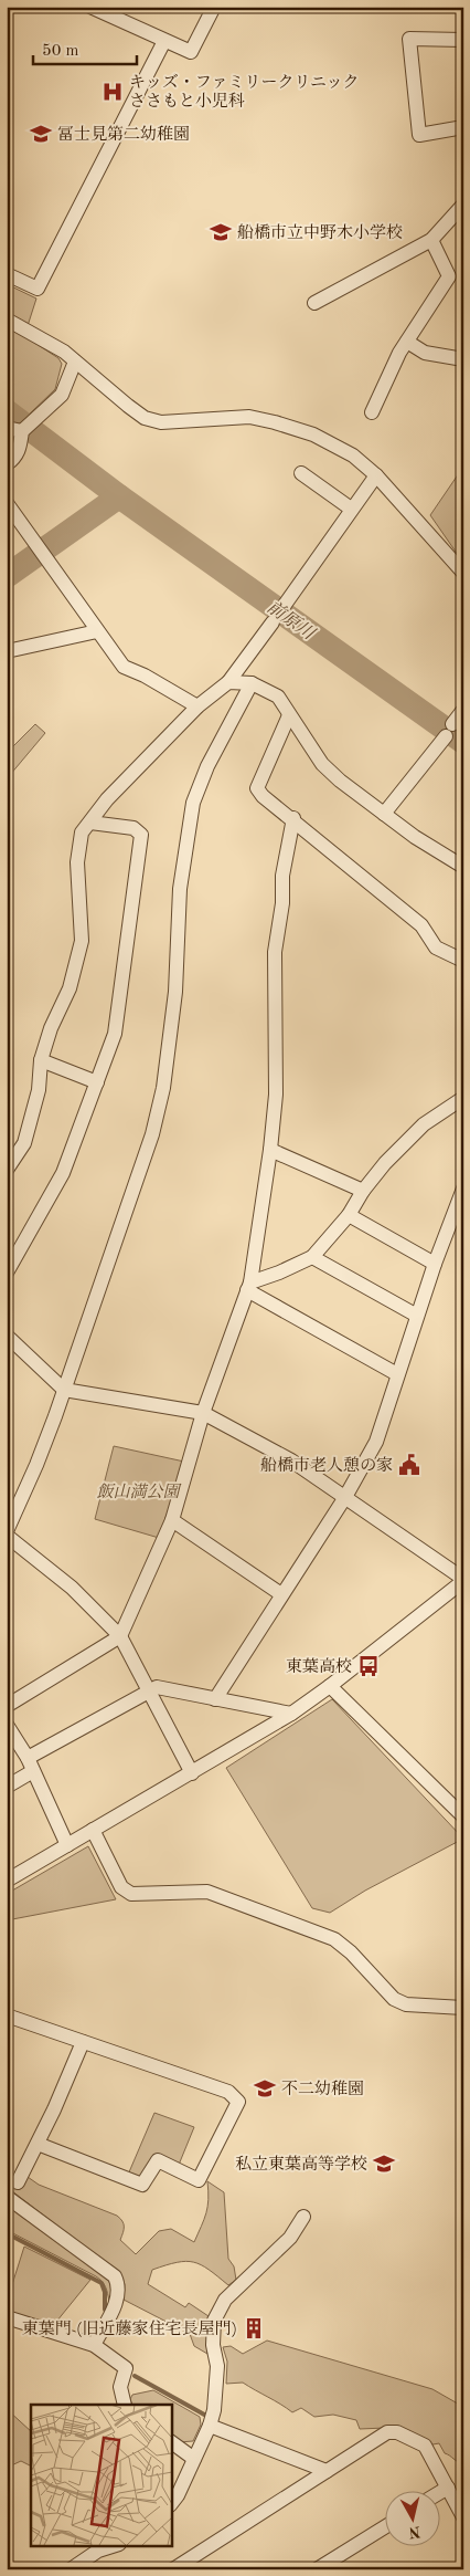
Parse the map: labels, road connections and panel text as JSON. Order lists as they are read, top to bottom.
{
  "water": ["前原川"],
  "parks": ["飯山満公園"],
  "places": {
    "hospital": ["キッズ・ファミリークリニック ささもと小児科"],
    "school or university": [
      "冨士見第二幼稚園",
      "船橋市立中野木小学校",
      "不二幼稚園",
      "私立東葉高等学校"
    ],
    "public building": ["船橋市老人憩の家"],
    "bus stop": ["東葉高校"],
    "building": ["東葉門 (旧近藤家住宅長屋門)"]
  },
  "scale_bar": "50 m",
  "north": "bottom"
}
